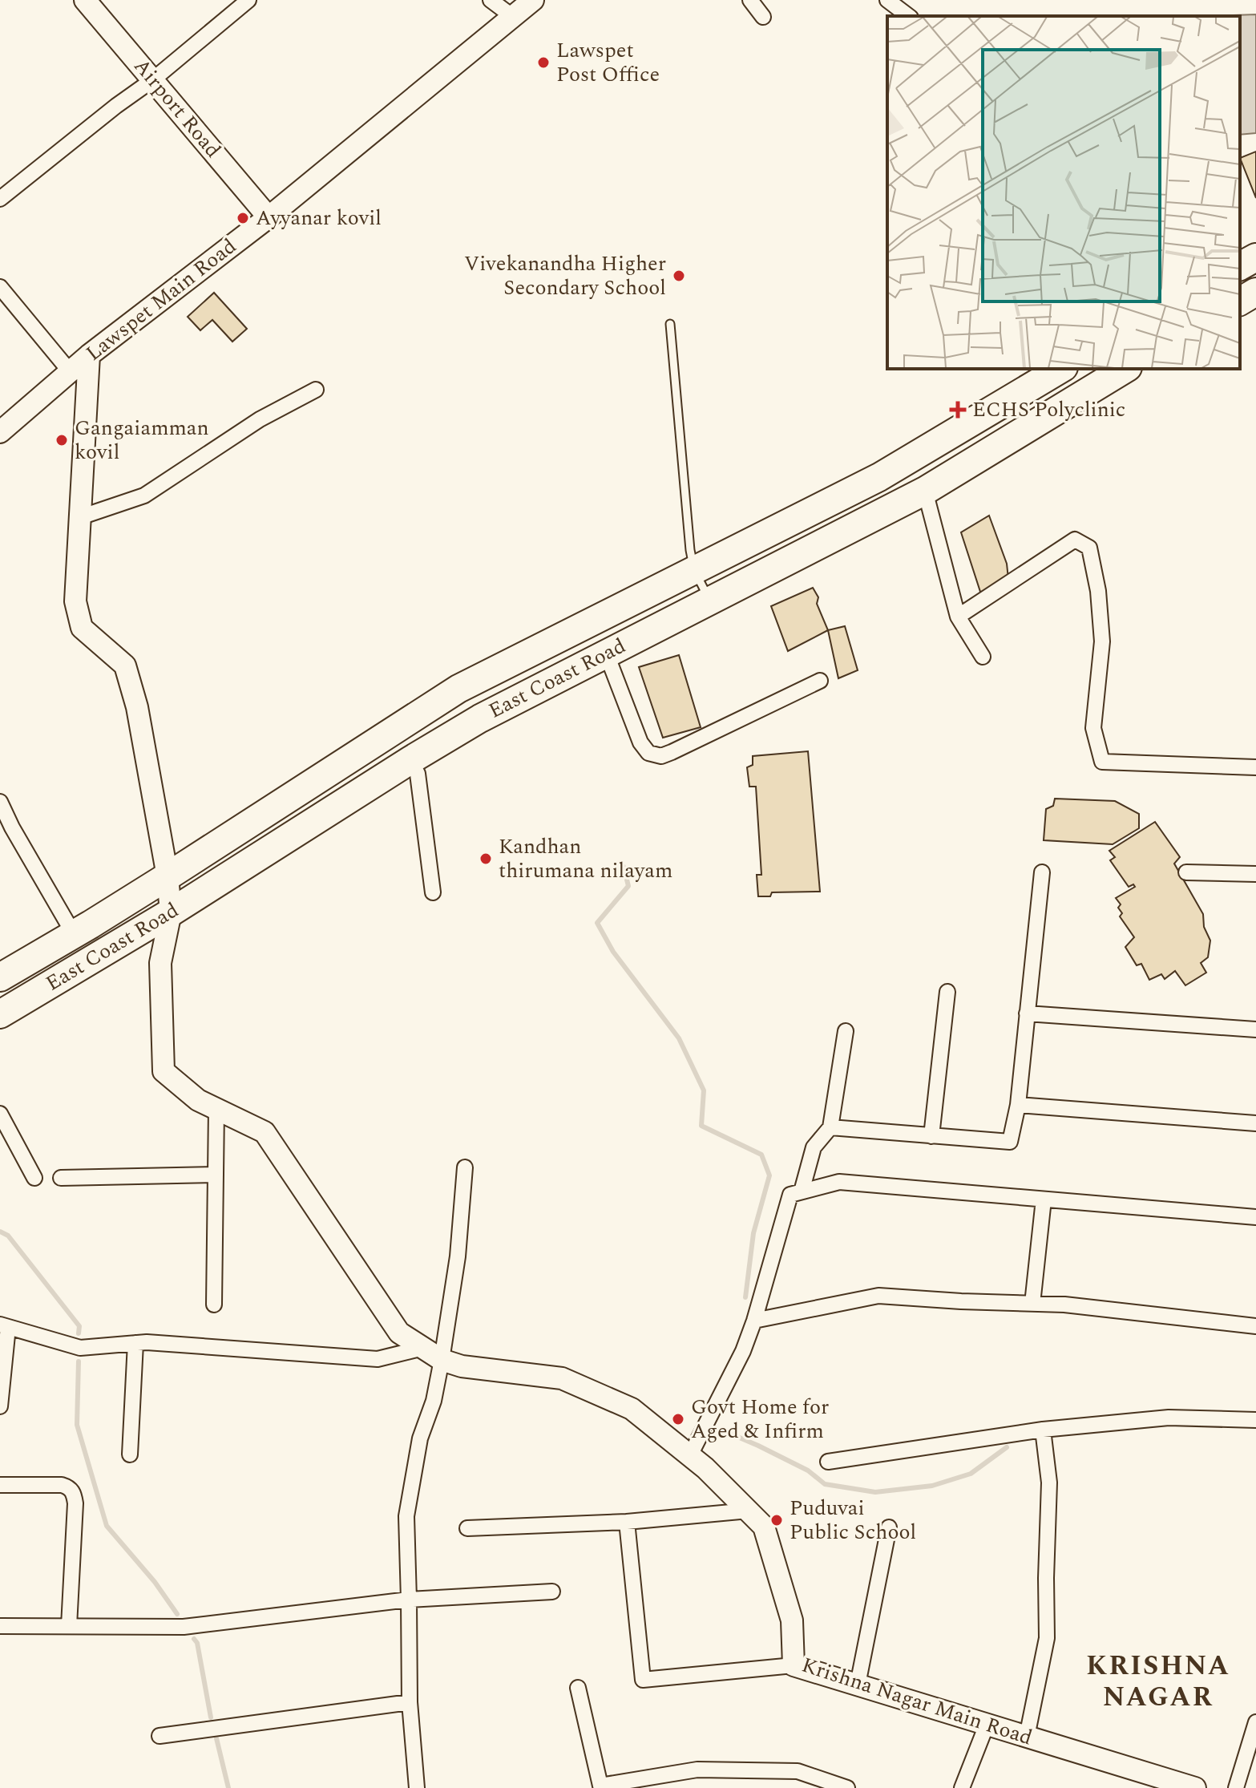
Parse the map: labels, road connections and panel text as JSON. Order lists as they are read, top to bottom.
{
  "streets": {
    "highway": ["East Coast Road"],
    "street": ["Airport Road", "Lawspet Main Road", "Krishna Nagar Main Road"]
  },
  "crossings": [
    ["Airport Road", "Lawspet Main Road"],
    ["East Coast Road", "Krishna Nagar Main Road"]
  ],
  "districts": ["KRISHNA NAGAR"],
  "places": {
    "other": [
      "Lawspet Post Office",
      "Ayyanar kovil",
      "Vivekanandha Higher Secondary School",
      "Gangaiamman kovil",
      "Kandhan thirumana nilayam",
      "Govt Home for Aged & Infirm",
      "Puduvai Public School"
    ],
    "health": ["ECHS Polyclinic"]
  }
}
